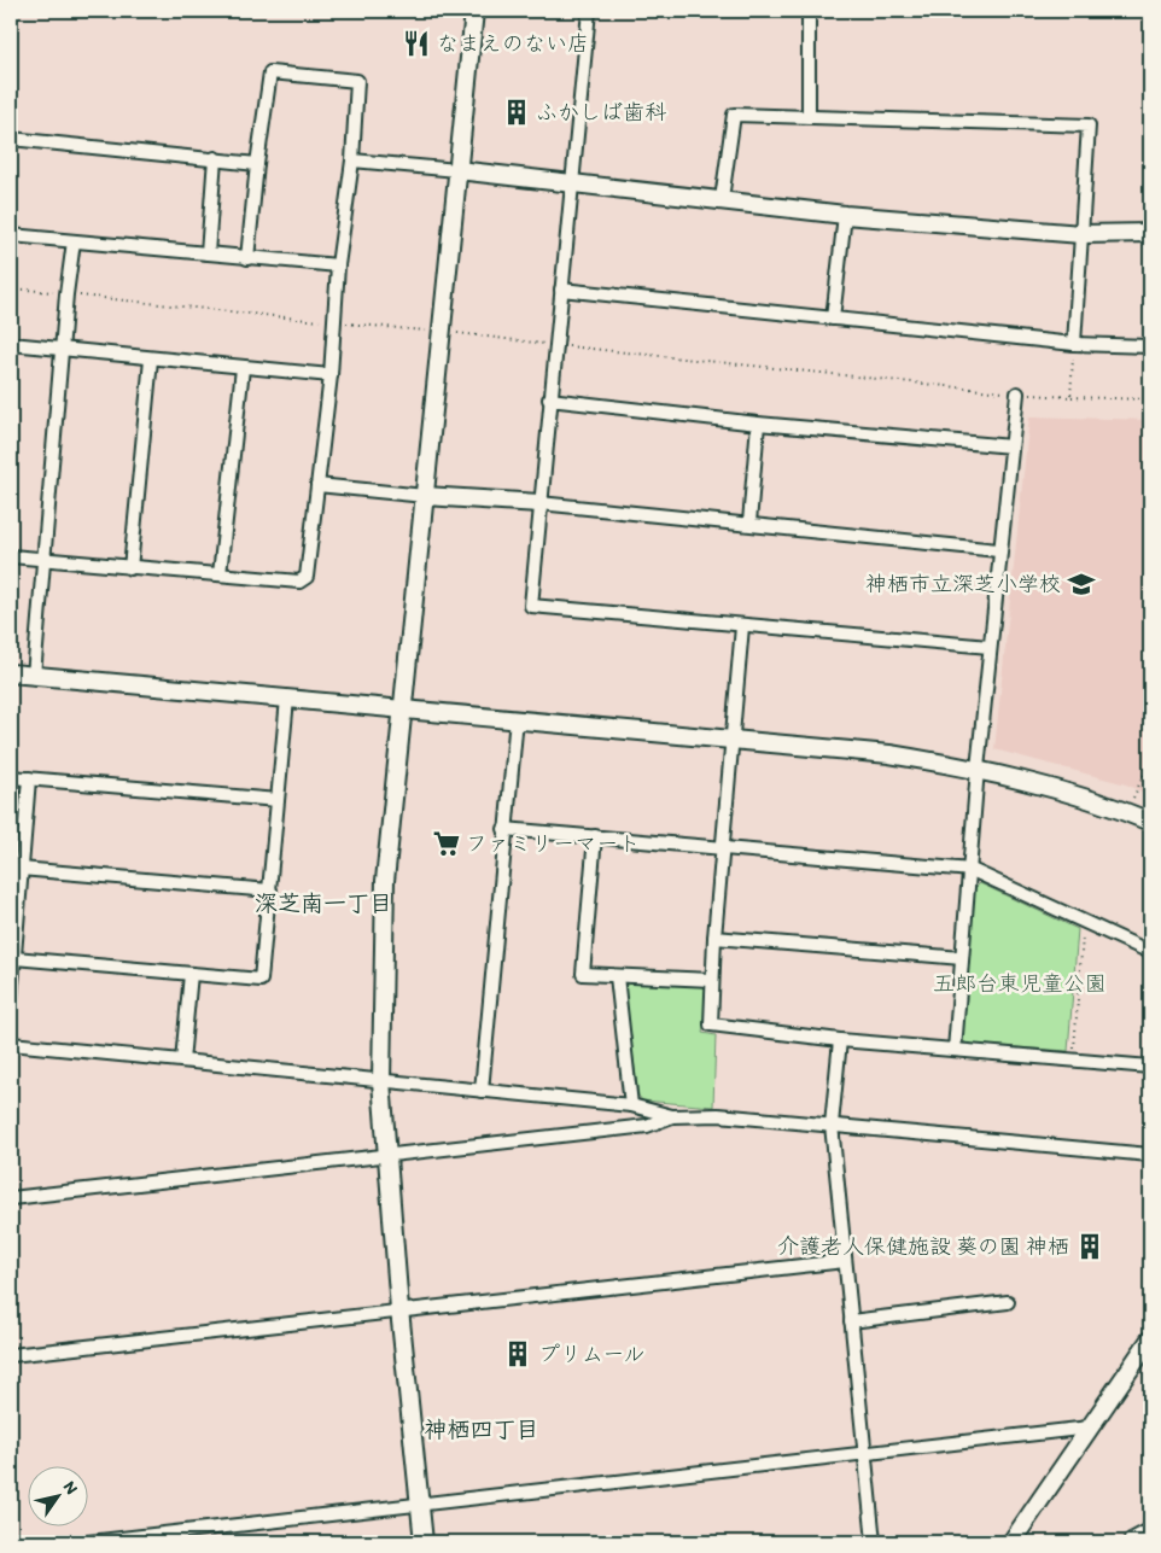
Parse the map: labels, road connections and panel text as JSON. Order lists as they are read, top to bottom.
{
  "districts": ["深芝南一丁目", "神栖四丁目"],
  "parks": ["五郎台東児童公園"],
  "places": {
    "restaurant": ["なまえのない店"],
    "building": ["ふかしば歯科", "介護老人保健施設 葵の園 神栖", "プリムール"],
    "school or university": ["神栖市立深芝小学校"],
    "supermarket": ["ファミリーマート"]
  },
  "north": "top right"
}
